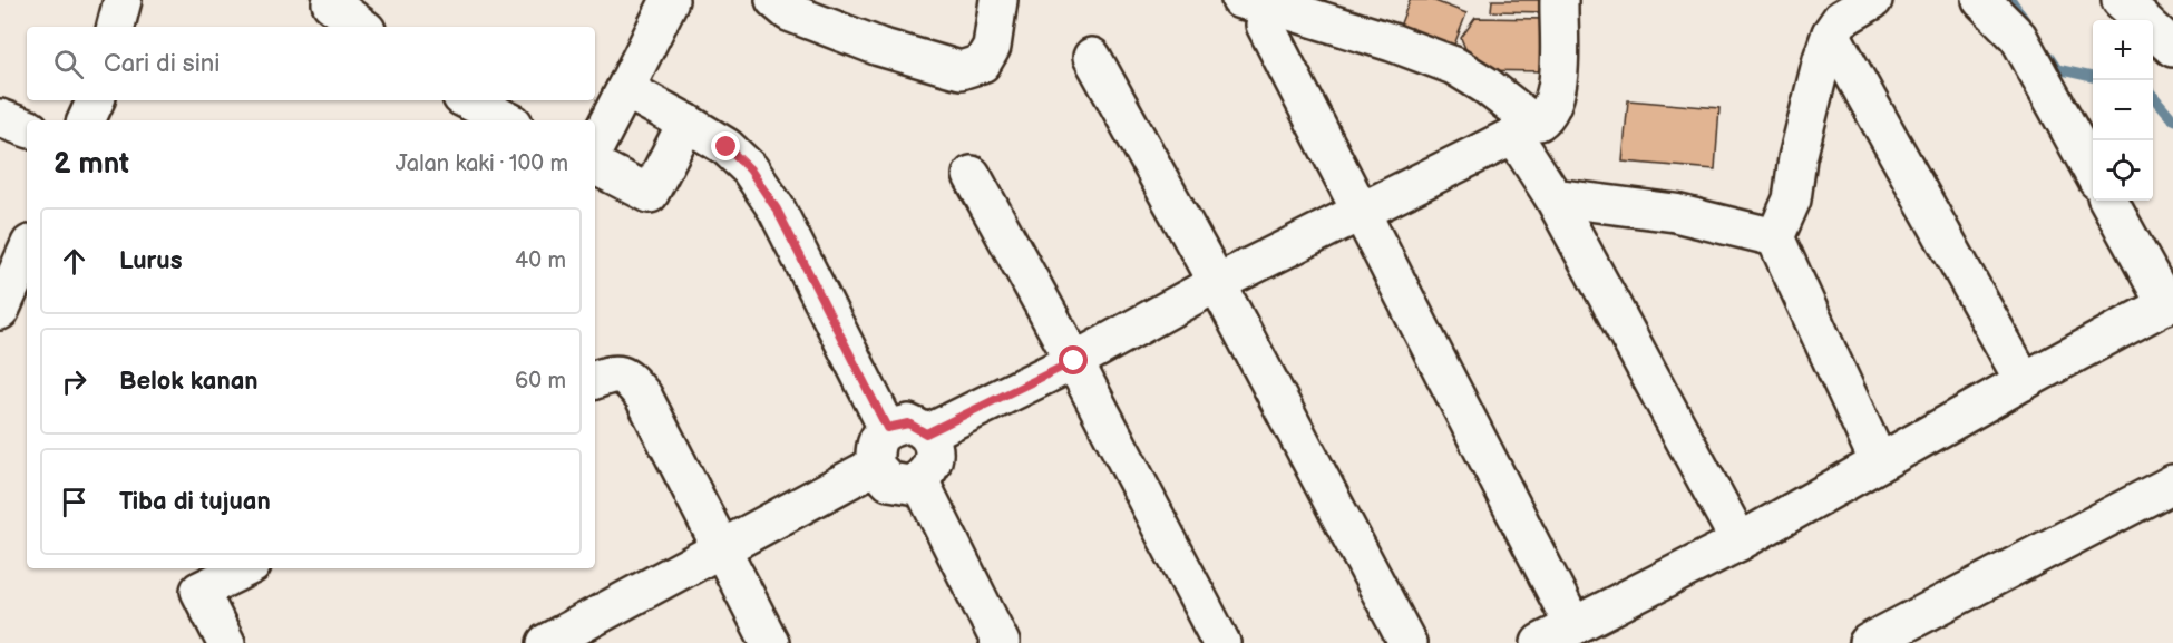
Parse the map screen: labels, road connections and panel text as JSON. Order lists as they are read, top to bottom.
{
  "page": {
    "map_buttons": ["+", "−"],
    "search": "Cari di sini",
    "heading": ["2 mnt", "Jalan kaki · 100 m"],
    "list": [
      ["Lurus", "40 m"],
      ["Belok kanan", "60 m"],
      "Tiba di tujuan"
    ]
  }
}
